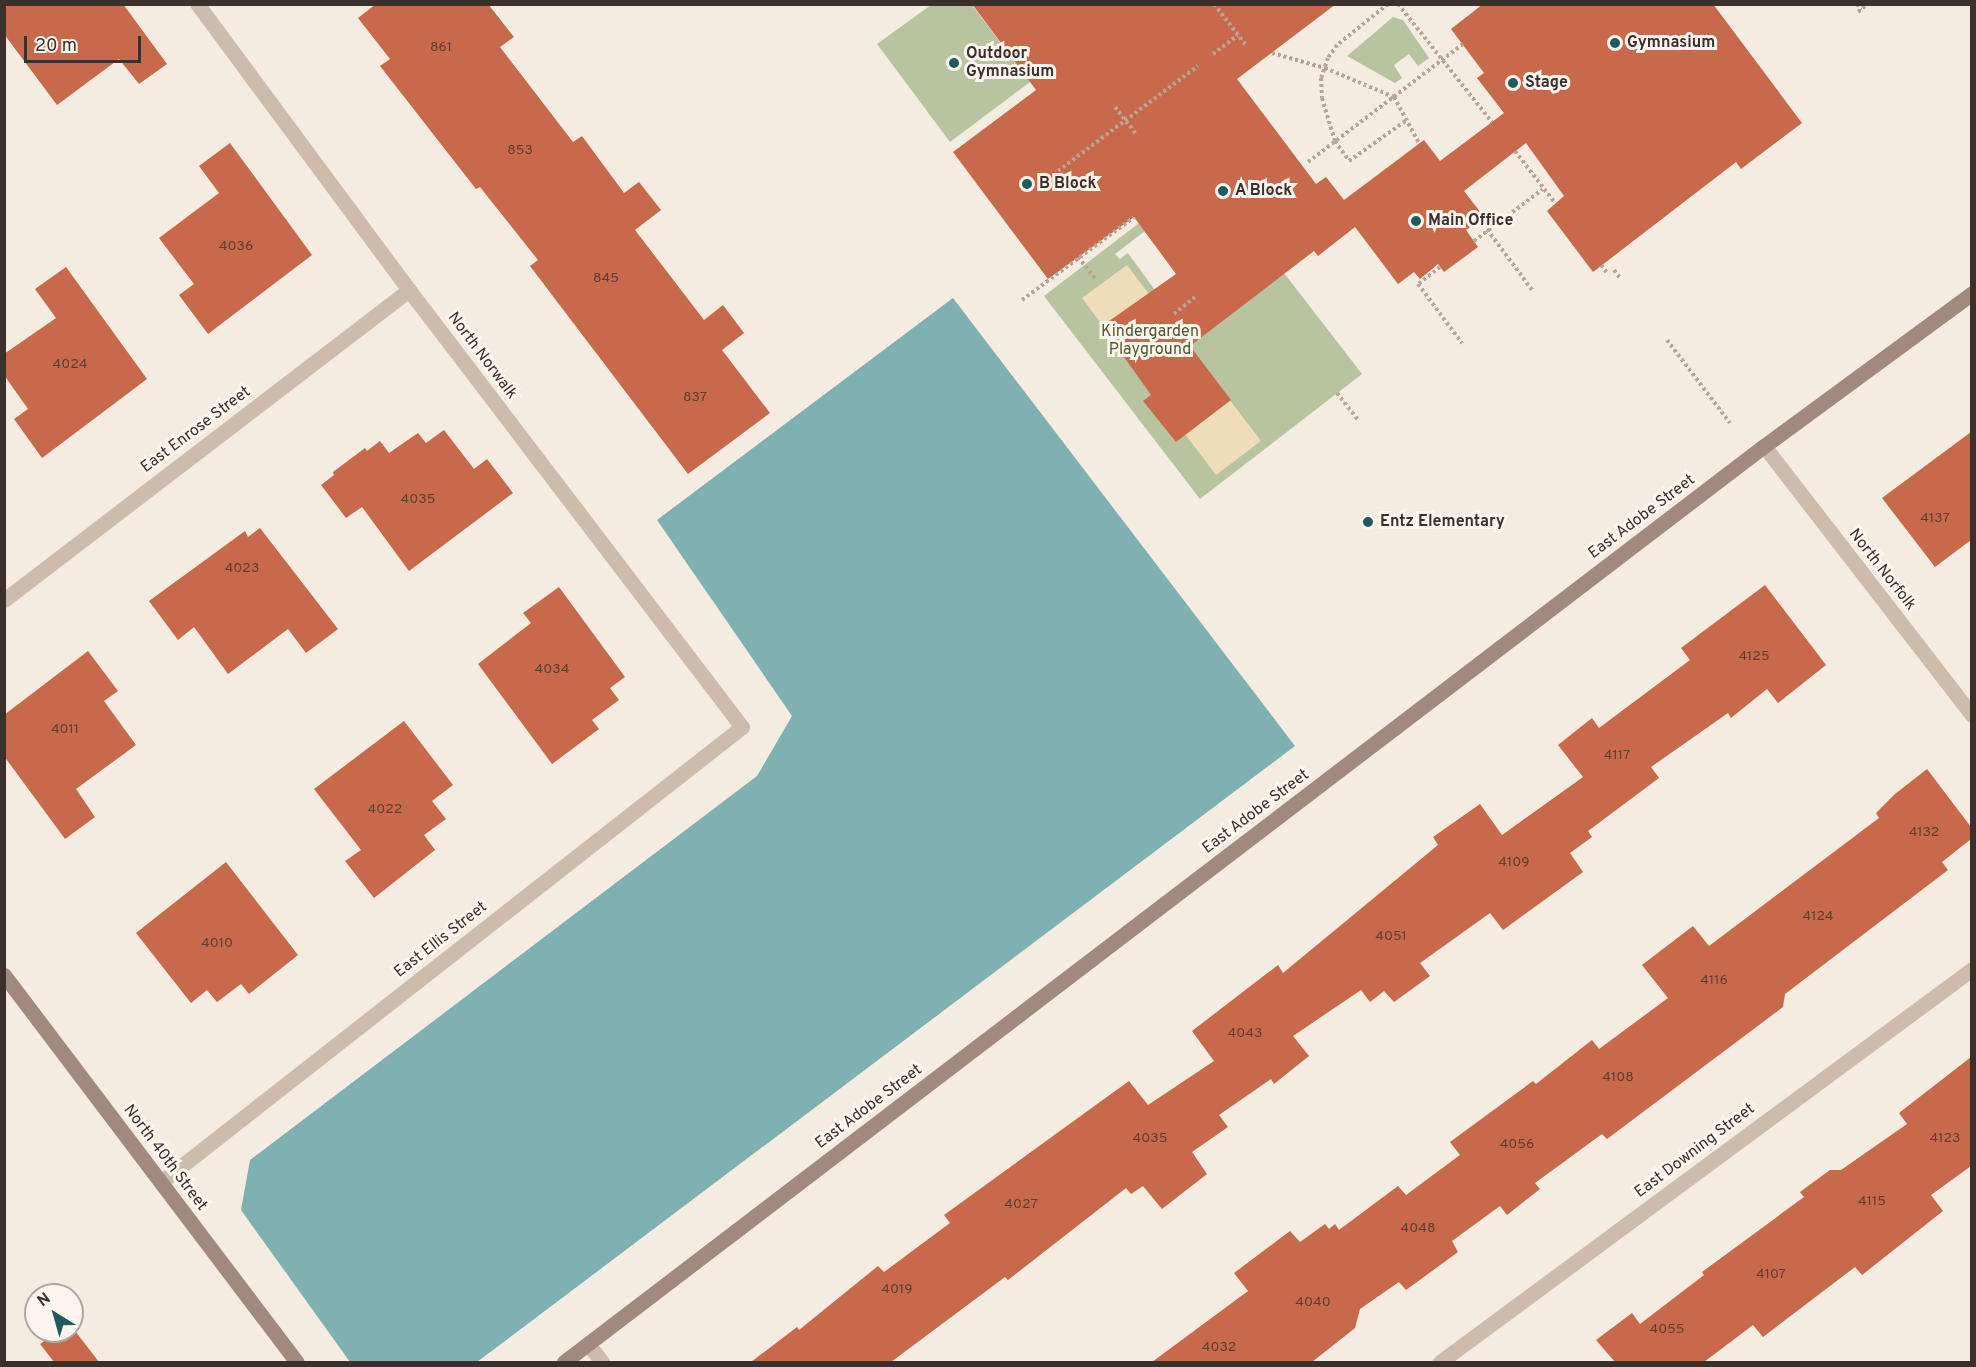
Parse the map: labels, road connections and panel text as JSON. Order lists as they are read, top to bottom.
{
  "streets": {
    "street": [
      "North Norwalk",
      "East Enrose Street",
      "East Adobe Street",
      "North Norfolk",
      "East Ellis Street",
      "East Downing Street",
      "North 40th Street"
    ]
  },
  "crossings": [
    ["North Norwalk", "East Enrose Street"],
    ["North Norwalk", "East Ellis Street"],
    ["East Adobe Street", "North Norfolk"],
    ["East Ellis Street", "North 40th Street"]
  ],
  "parks": ["Kindergarden Playground"],
  "places": [
    "Gymnasium",
    "Outdoor Gymnasium",
    "Stage",
    "B Block",
    "A Block",
    "Main Office",
    "Entz Elementary"
  ],
  "house_numbers": [
    "861",
    "853",
    "4036",
    "845",
    "4024",
    "837",
    "4035",
    "4137",
    "4023",
    "4125",
    "4034",
    "4011",
    "4117",
    "4022",
    "4132",
    "4109",
    "4124",
    "4051",
    "4010",
    "4116",
    "4043",
    "4108",
    "4035",
    "4123",
    "4056",
    "4115",
    "4027",
    "4048",
    "4107",
    "4019",
    "4040",
    "4055",
    "4032"
  ],
  "scale_bar": "20 m",
  "north": "top left"
}
